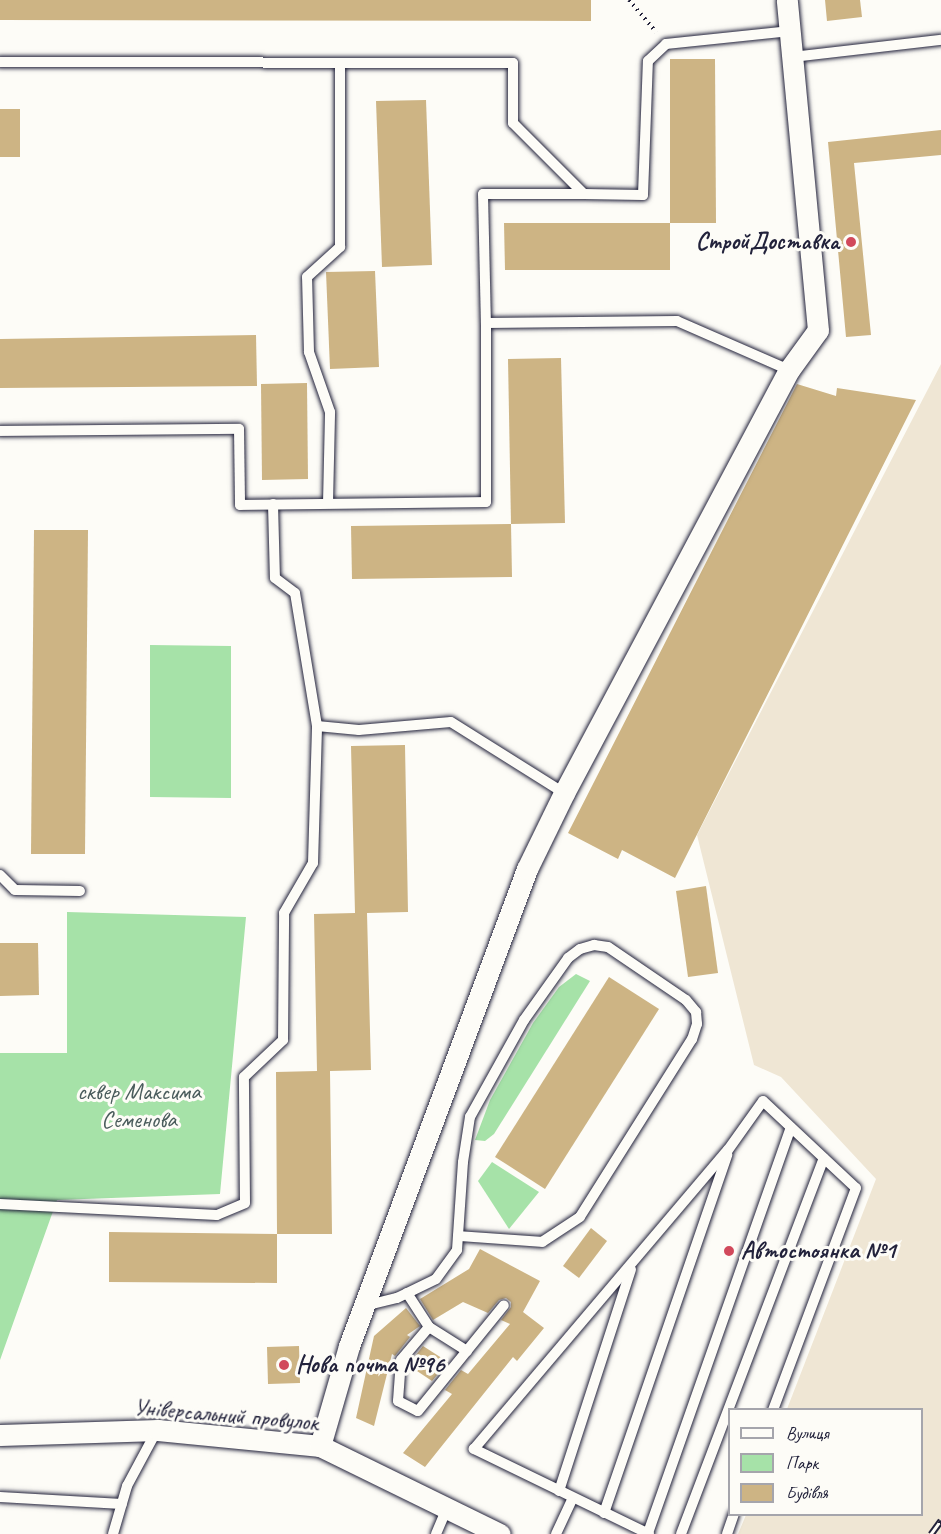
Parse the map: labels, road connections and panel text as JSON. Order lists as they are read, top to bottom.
{
  "streets": {
    "street": ["Універсальний провулок"]
  },
  "parks": ["сквер Максима Семенова"],
  "places": ["СтройДоставка", "Автостоянка №1", "Нова почта №96"],
  "legend": ["Вулиця", "Парк", "Будівля"]
}
